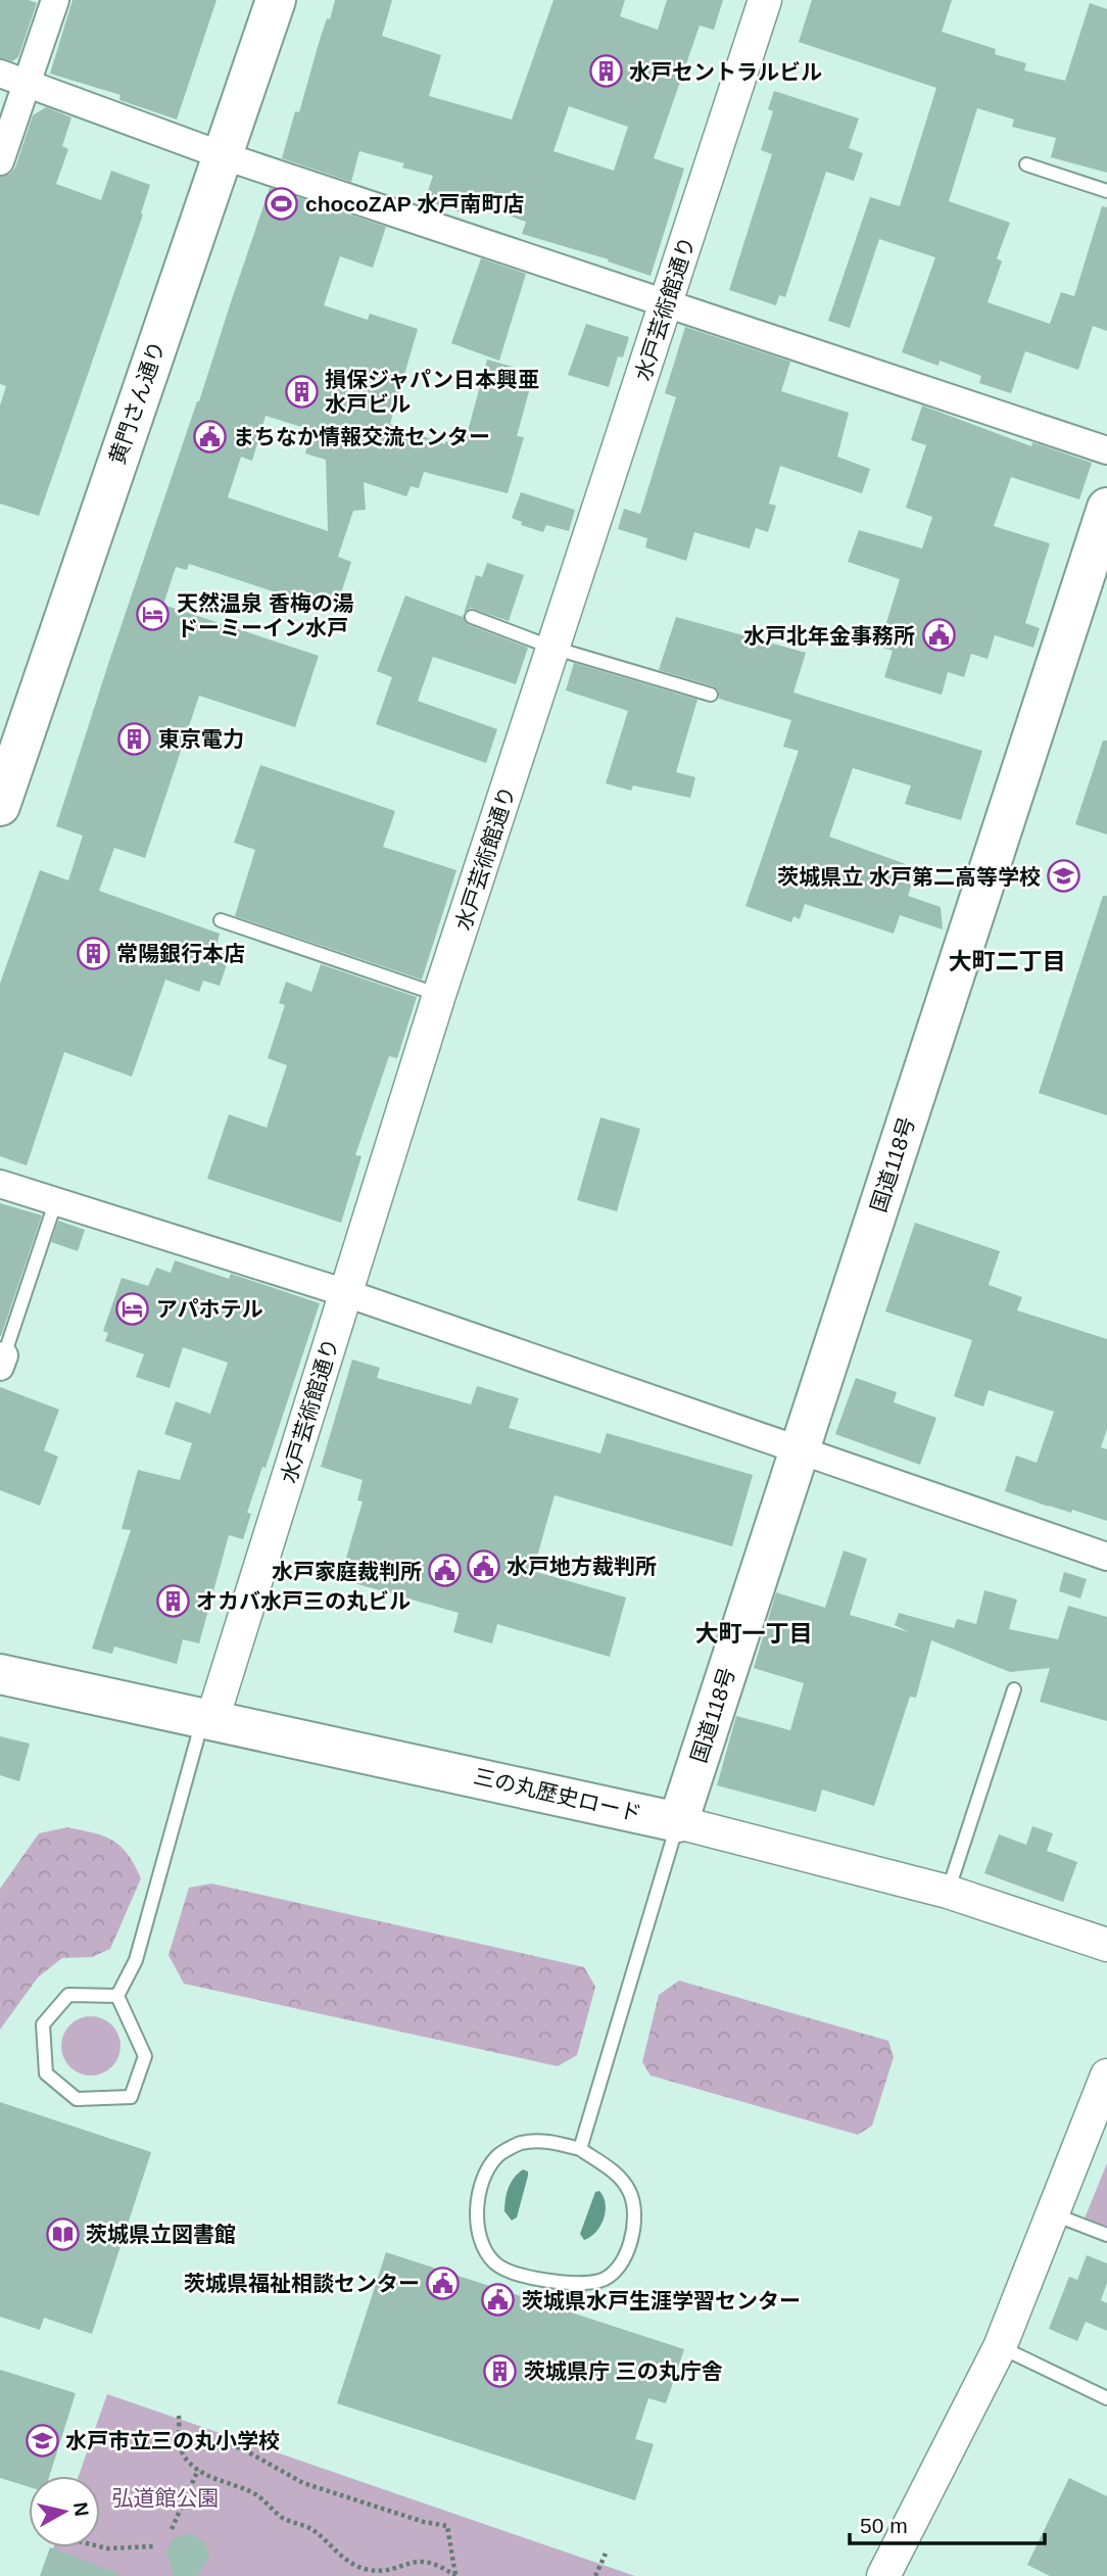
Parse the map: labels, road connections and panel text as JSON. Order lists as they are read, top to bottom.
{
  "streets": {
    "highway": ["黄門さん通り", "国道118号", "三の丸歴史ロード"],
    "street": ["水戸芸術館通り"]
  },
  "crossings": [
    ["水戸芸術館通り", "三の丸歴史ロード"],
    ["国道118号", "三の丸歴史ロード"]
  ],
  "districts": ["大町二丁目", "大町一丁目"],
  "parks": ["弘道館公園"],
  "places": {
    "building": [
      "水戸セントラルビル",
      "損保ジャパン日本興亜 水戸ビル",
      "東京電力",
      "常陽銀行本店",
      "オカバ水戸三の丸ビル",
      "茨城県庁 三の丸庁舎"
    ],
    "sports": ["chocoZAP 水戸南町店"],
    "public building": [
      "まちなか情報交流センター",
      "水戸北年金事務所",
      "水戸地方裁判所",
      "水戸家庭裁判所",
      "茨城県福祉相談センター",
      "茨城県水戸生涯学習センター"
    ],
    "hotel": ["天然温泉 香梅の湯 ドーミーイン水戸", "アパホテル"],
    "school or university": ["茨城県立 水戸第二高等学校", "水戸市立三の丸小学校"],
    "library": ["茨城県立図書館"]
  },
  "scale_bar": "50 m",
  "north": "right"
}
